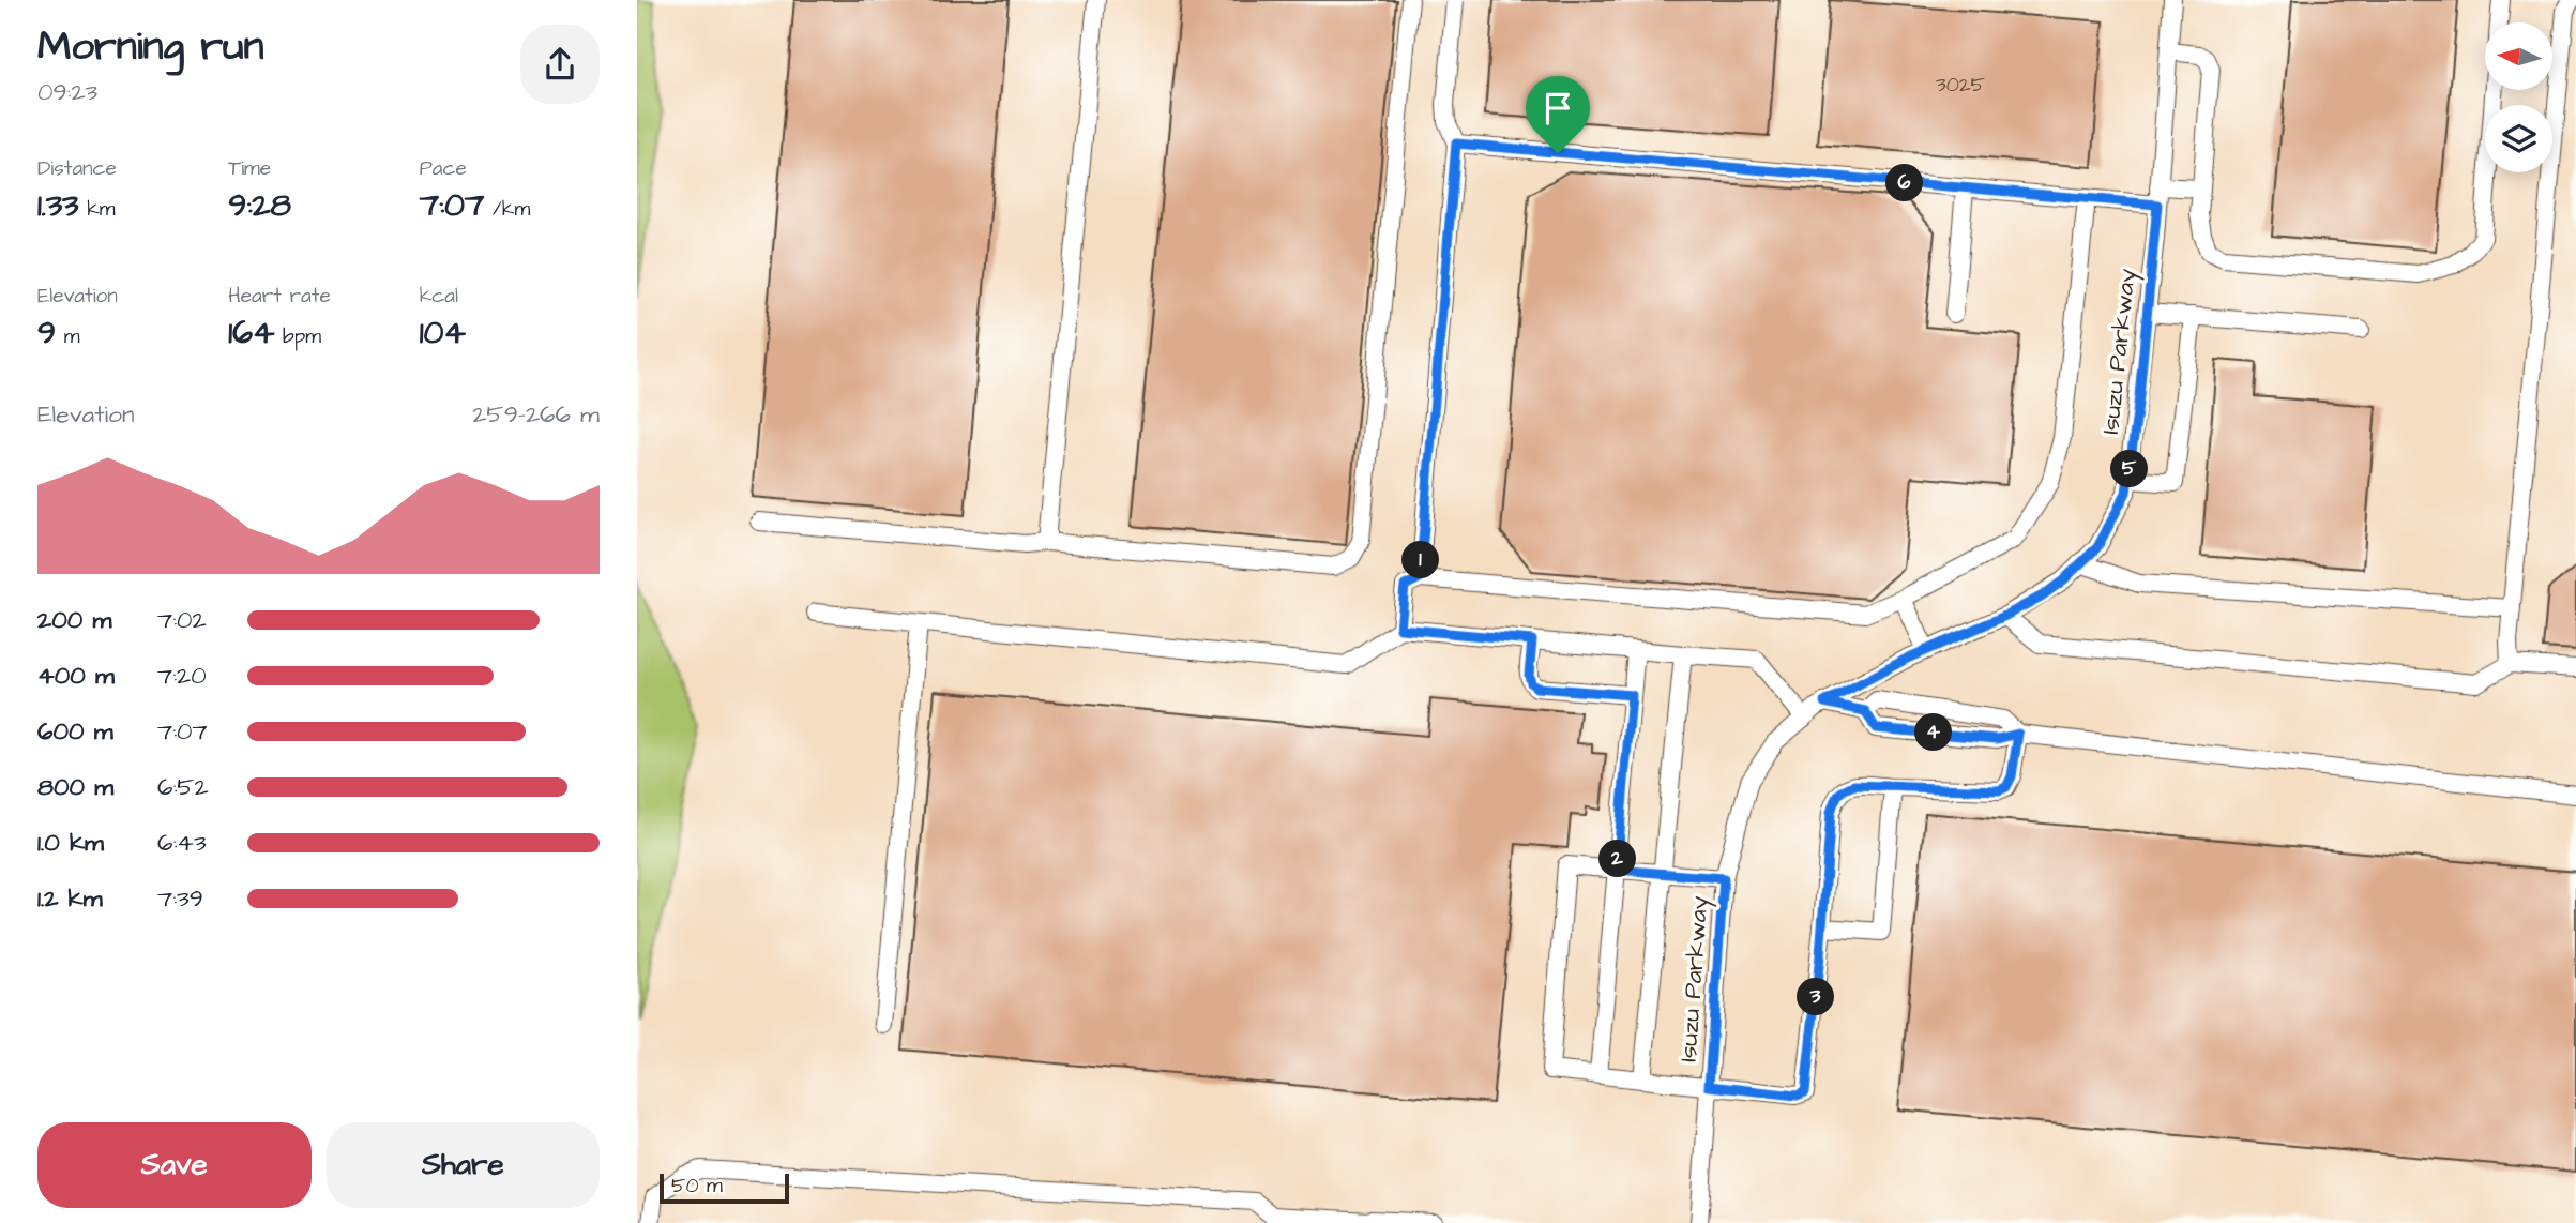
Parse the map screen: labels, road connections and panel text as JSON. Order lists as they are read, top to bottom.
{
  "streets": {
    "street": ["Isuzu Parkway"]
  },
  "house_numbers": ["3025"],
  "scale_bar": "50 m",
  "north": "left",
  "page": {
    "heading": ["Morning run", "09:23"],
    "stats": [
      ["Distance", "1.33 km"],
      ["Time", "9:28"],
      ["Pace", "7:07 /km"],
      ["Elevation", "9 m"],
      ["Heart rate", "164 bpm"],
      ["kcal", "104"]
    ],
    "pins": [
      "6",
      "5",
      "1",
      "4",
      "2",
      "3"
    ],
    "chart": ["Elevation", "259–266 m"],
    "list": [
      {
        "name": "200 m",
        "note": "7:02"
      },
      {
        "name": "400 m",
        "note": "7:20"
      },
      {
        "name": "600 m",
        "note": "7:07"
      },
      {
        "name": "800 m",
        "note": "6:52"
      },
      {
        "name": "1.0 km",
        "note": "6:43"
      },
      {
        "name": "1.2 km",
        "note": "7:39"
      }
    ],
    "buttons": ["Save", "Share"],
    "scale": "50 m"
  }
}
